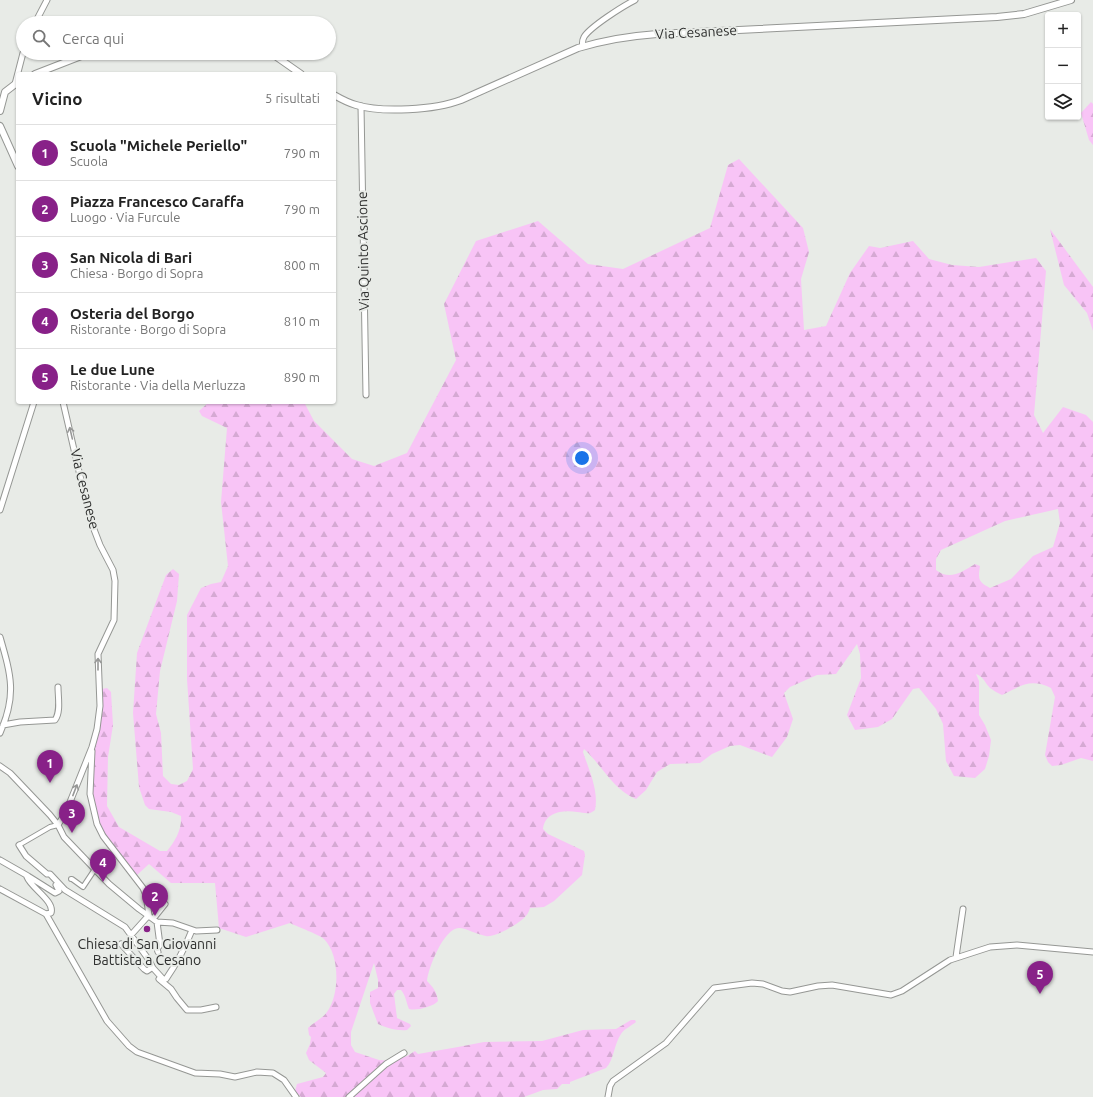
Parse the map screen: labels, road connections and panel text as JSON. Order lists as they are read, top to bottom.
{
  "streets": {
    "street": ["Via Cesanese", "Via Quinto Ascione"]
  },
  "crossings": [
    ["Via Cesanese", "Via Quinto Ascione"]
  ],
  "one_way": ["Via Cesanese"],
  "places": ["Chiesa di San Giovanni Battista a Cesano"],
  "page": {
    "map_buttons": ["+", "−"],
    "search": "Cerca qui",
    "heading": ["Vicino", "5 risultati"],
    "list": [
      {
        "mark": "1",
        "name": "Scuola \"Michele Periello\"",
        "note": "Scuola",
        "value": "790 m"
      },
      {
        "mark": "2",
        "name": "Piazza Francesco Caraffa",
        "note": "Luogo · Via Furcule",
        "value": "790 m"
      },
      {
        "mark": "3",
        "name": "San Nicola di Bari",
        "note": "Chiesa · Borgo di Sopra",
        "value": "800 m"
      },
      {
        "mark": "4",
        "name": "Osteria del Borgo",
        "note": "Ristorante · Borgo di Sopra",
        "value": "810 m"
      },
      {
        "mark": "5",
        "name": "Le due Lune",
        "note": "Ristorante · Via della Merluzza",
        "value": "890 m"
      }
    ],
    "pins": [
      "1",
      "3",
      "4",
      "2",
      "5"
    ]
  }
}
